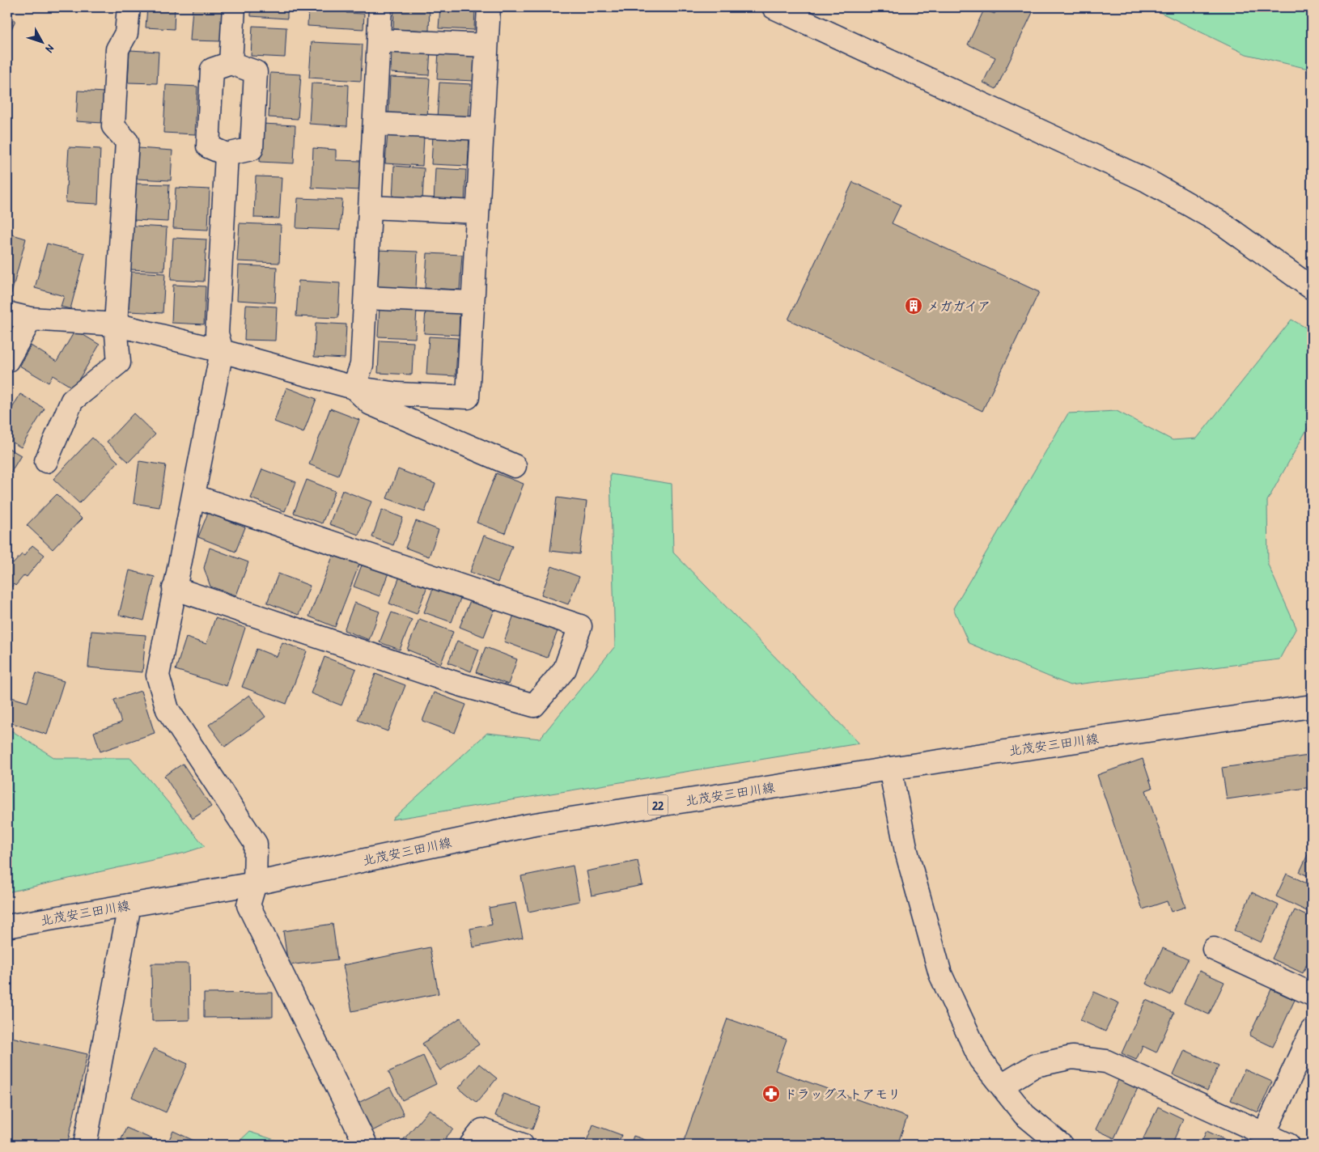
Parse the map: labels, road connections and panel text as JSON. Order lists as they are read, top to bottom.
{
  "streets": {
    "street": ["北茂安三田川線", "22"]
  },
  "places": {
    "building": ["メガガイア"],
    "pharmacy": ["ドラッグストアモリ"]
  },
  "north": "bottom right"
}
